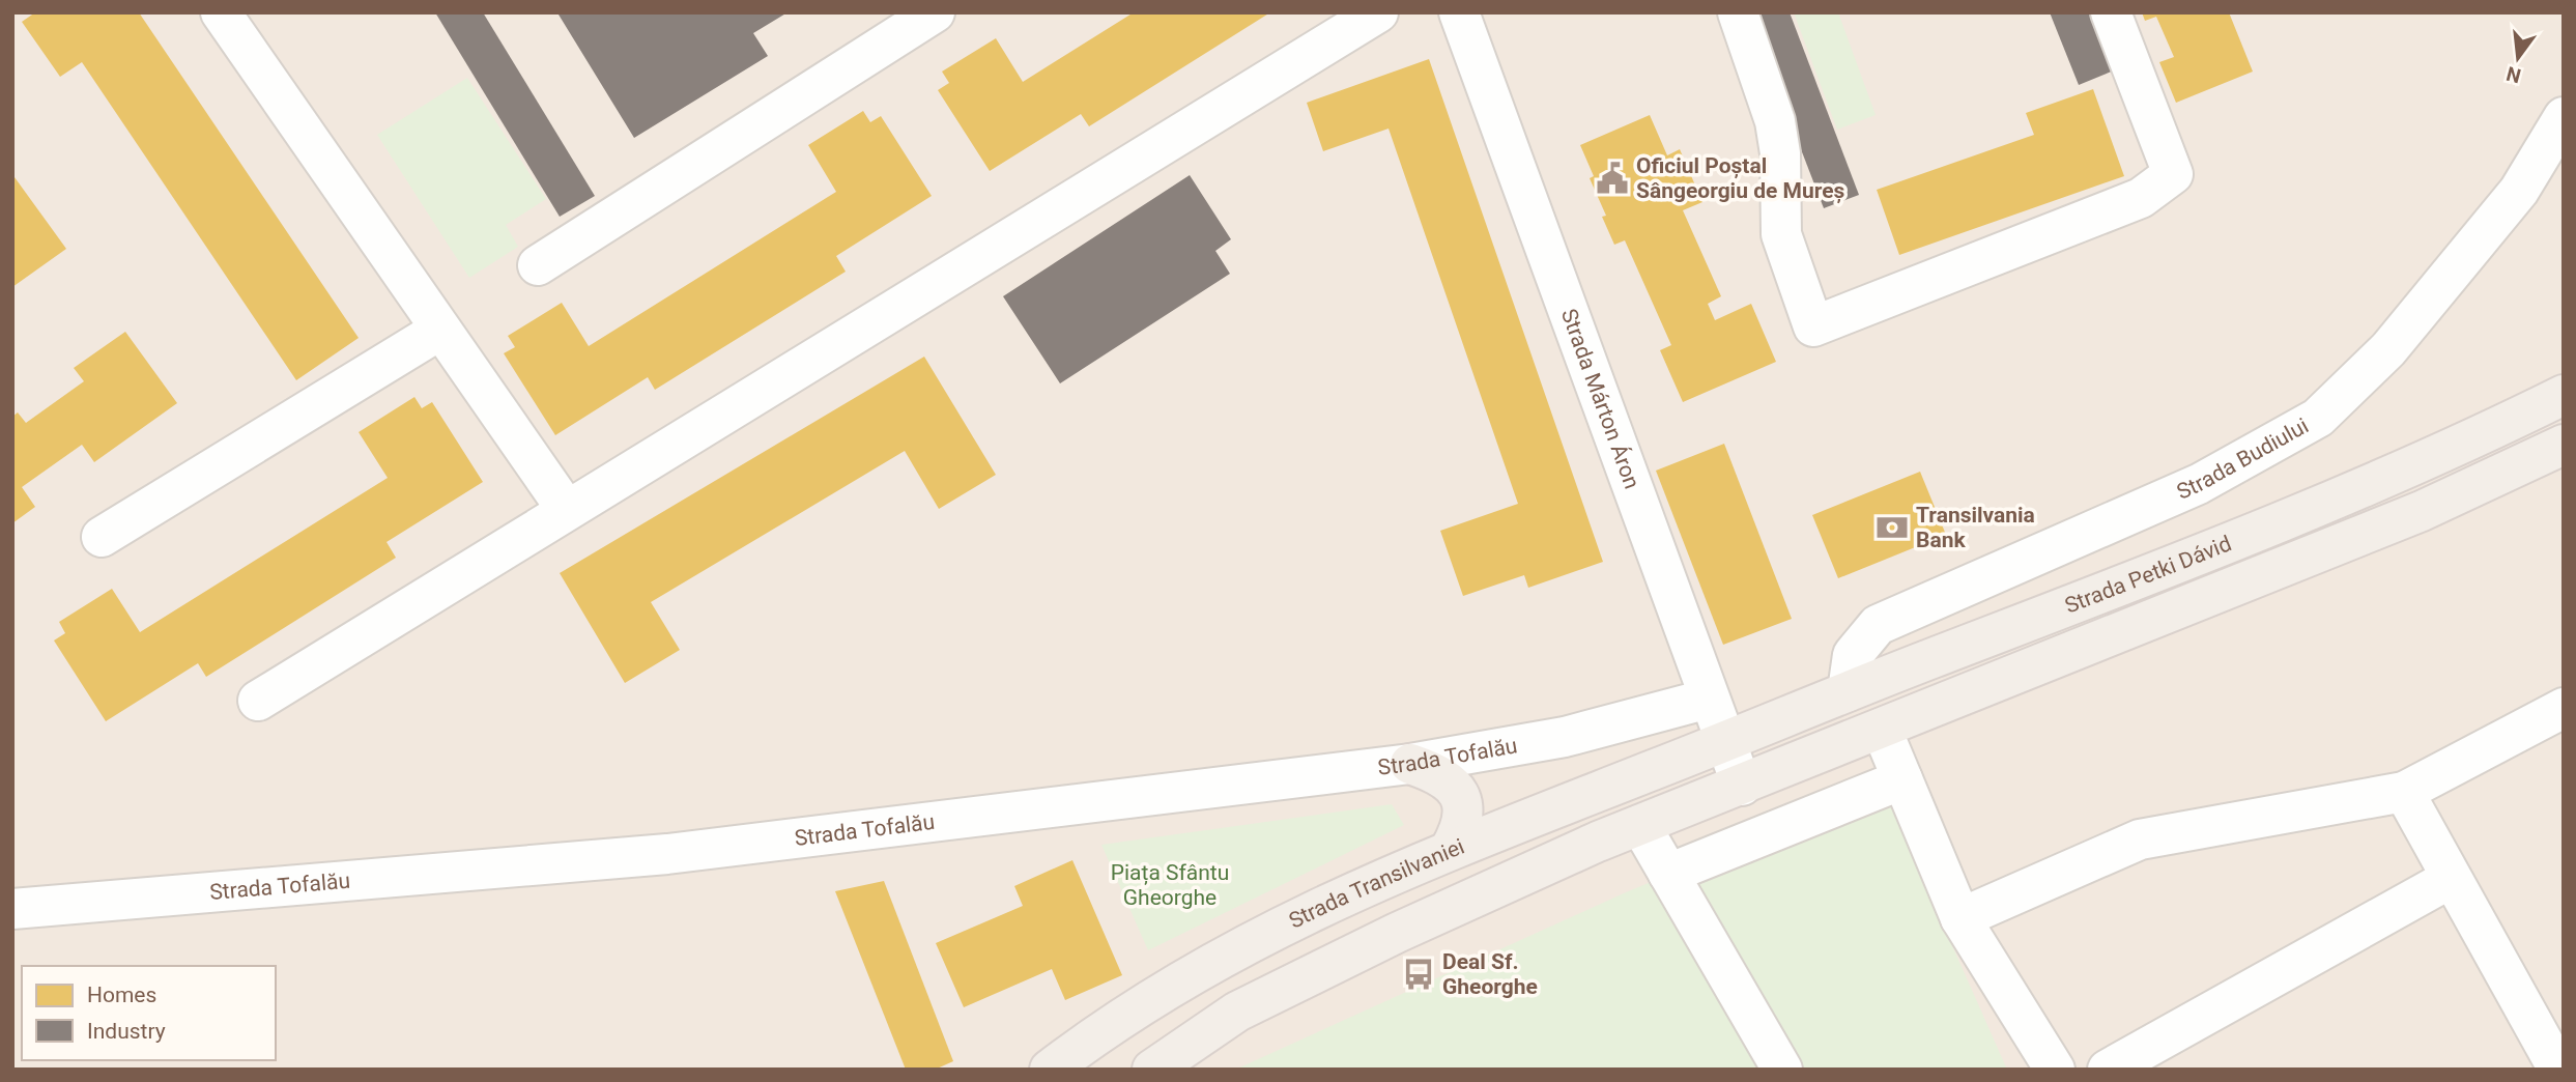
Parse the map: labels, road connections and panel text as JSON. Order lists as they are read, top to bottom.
{
  "streets": {
    "main road": ["Strada Petki Dávid", "Strada Transilvaniei"],
    "street": ["Strada Márton Áron", "Strada Budiului", "Strada Tofalău"]
  },
  "crossings": [
    ["Strada Márton Áron", "Strada Petki Dávid"],
    ["Strada Márton Áron", "Strada Tofalău"],
    ["Strada Márton Áron", "Strada Transilvaniei"],
    ["Strada Budiului", "Strada Petki Dávid"],
    ["Strada Petki Dávid", "Strada Transilvaniei"]
  ],
  "parks": ["Piața Sfântu Gheorghe"],
  "places": {
    "public building": ["Oficiul Poștal Sângeorgiu de Mureș"],
    "bank": ["Transilvania Bank"],
    "bus stop": ["Deal Sf. Gheorghe"]
  },
  "legend": ["Homes", "Industry"],
  "north": "bottom"
}
